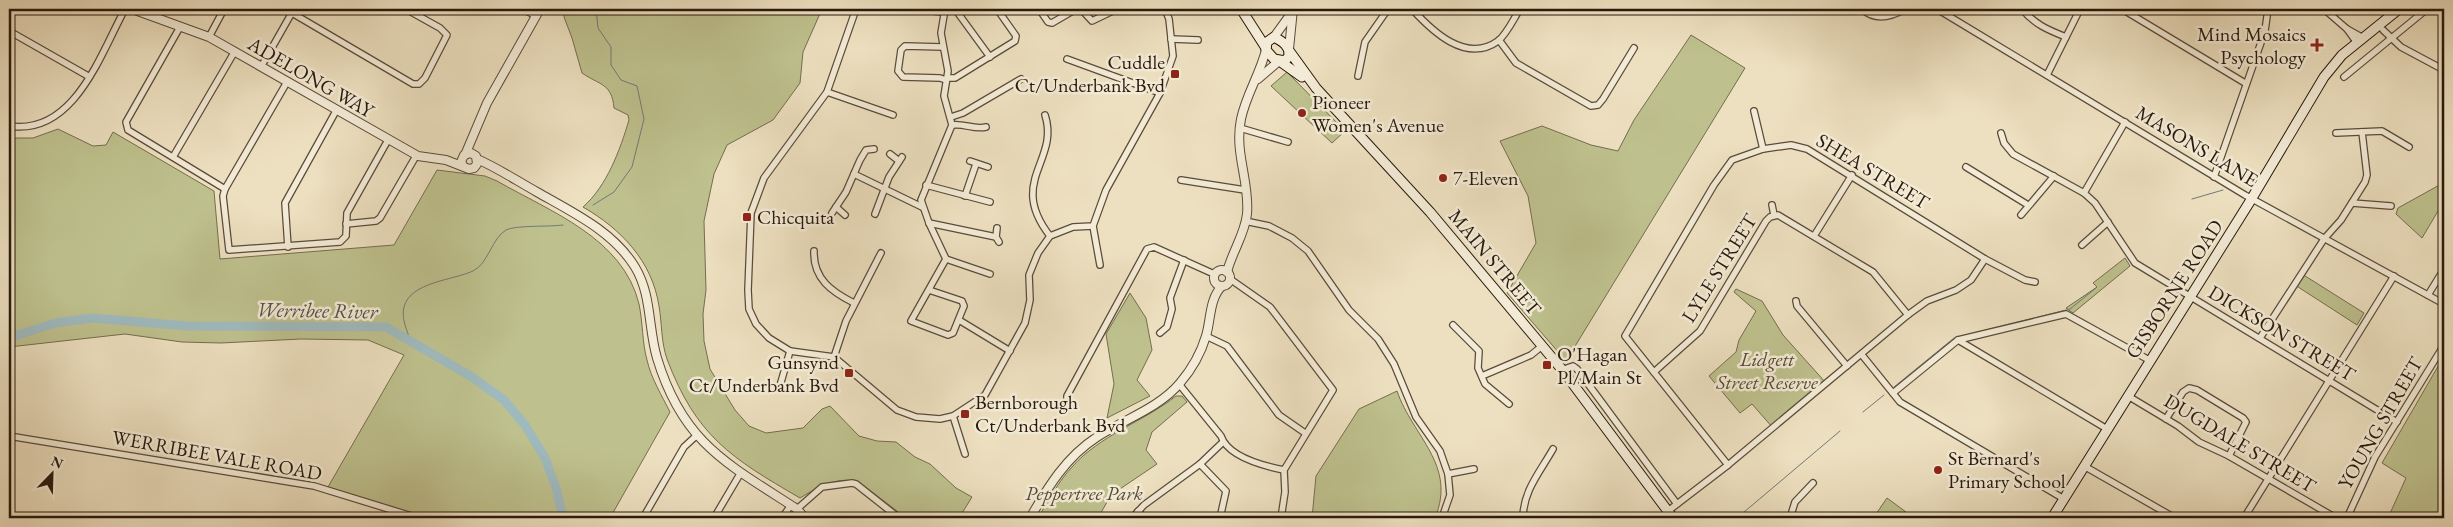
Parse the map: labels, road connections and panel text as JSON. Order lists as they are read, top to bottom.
{
  "streets": {
    "main road": ["MAIN STREET", "GISBORNE ROAD"],
    "street": [
      "ADELONG WAY",
      "MASONS LANE",
      "SHEA STREET",
      "LYLE STREET",
      "DICKSON STREET",
      "YOUNG STREET",
      "DUGDALE STREET",
      "WERRIBEE VALE ROAD"
    ]
  },
  "crossings": [
    ["MASONS LANE", "GISBORNE ROAD"],
    ["SHEA STREET", "LYLE STREET"],
    ["GISBORNE ROAD", "DICKSON STREET"],
    ["GISBORNE ROAD", "DUGDALE STREET"],
    ["DICKSON STREET", "YOUNG STREET"]
  ],
  "water": ["Werribee River"],
  "parks": ["Lidgett Street Reserve", "Peppertree Park"],
  "places": {
    "health": ["Mind Mosaics Psychology"],
    "transit": [
      "Cuddle Ct/Underbank Bvd",
      "Chicquita",
      "O'Hagan Pl/Main St",
      "Gunsynd Ct/Underbank Bvd",
      "Bernborough Ct/Underbank Bvd"
    ],
    "other": ["Pioneer Women's Avenue", "7-Eleven", "St Bernard's Primary School"]
  },
  "north": "top right"
}
